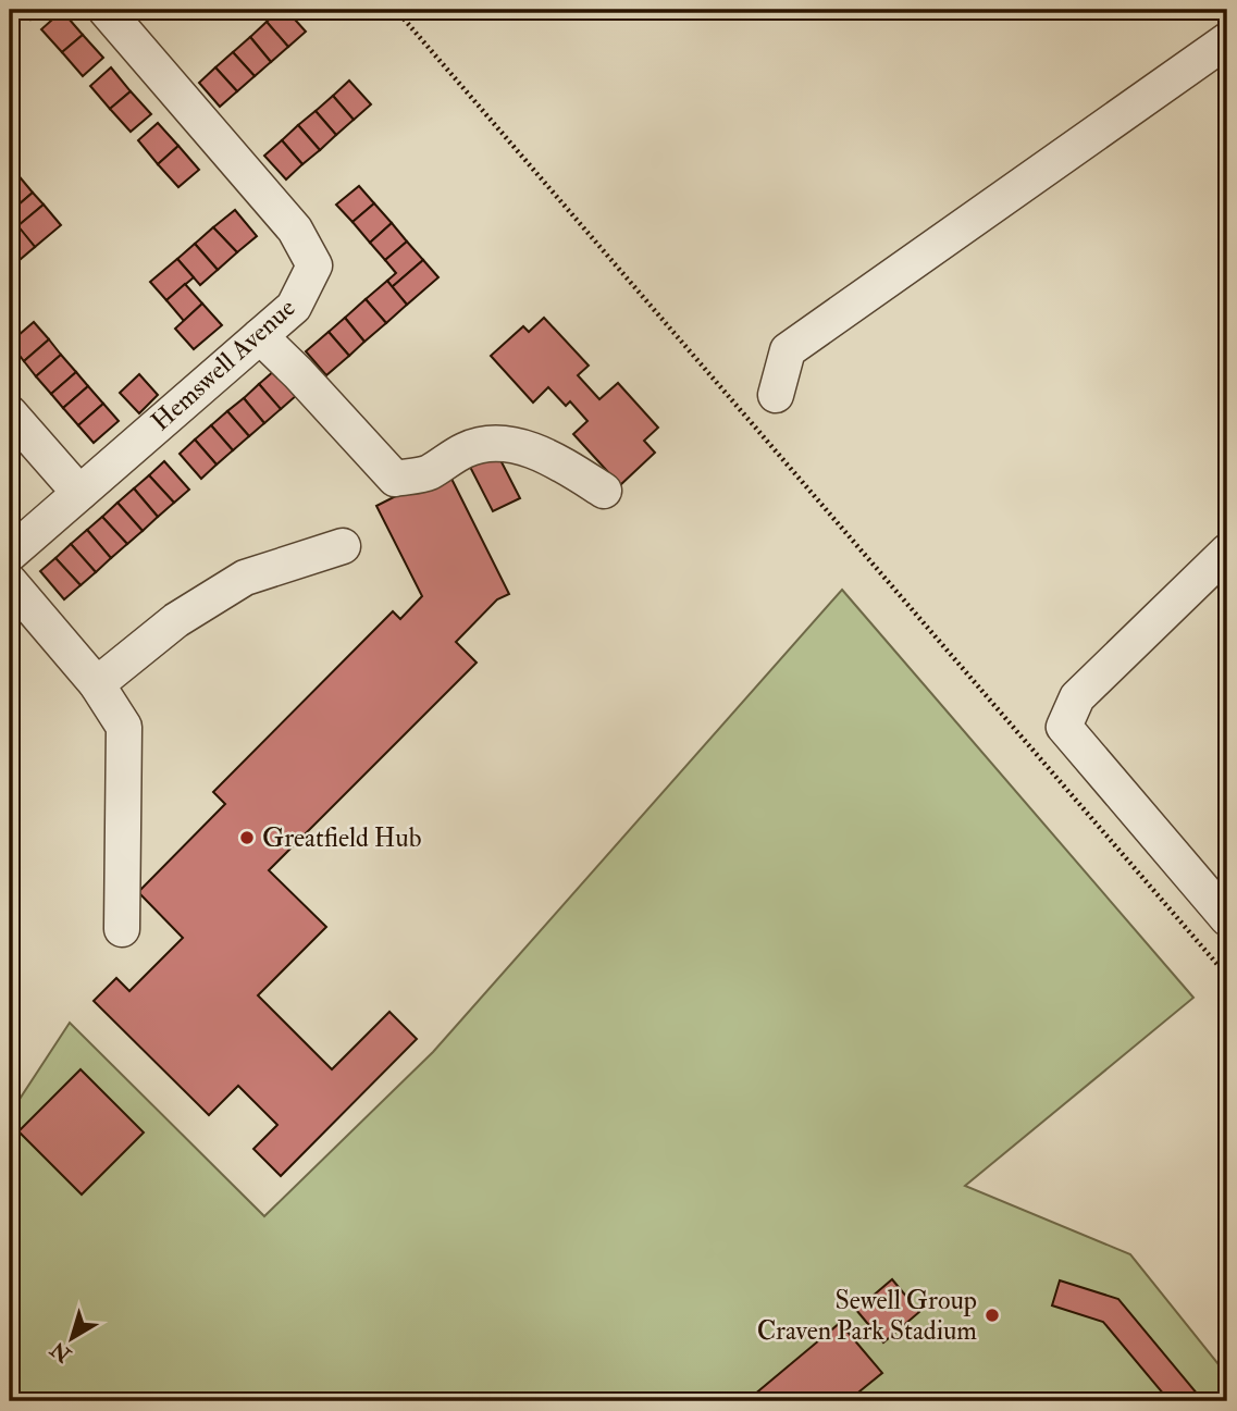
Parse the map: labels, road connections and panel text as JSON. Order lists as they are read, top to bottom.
{
  "streets": {
    "street": ["Hemswell Avenue"]
  },
  "places": ["Greatfield Hub", "Sewell Group Craven Park Stadium"],
  "north": "bottom left"
}
